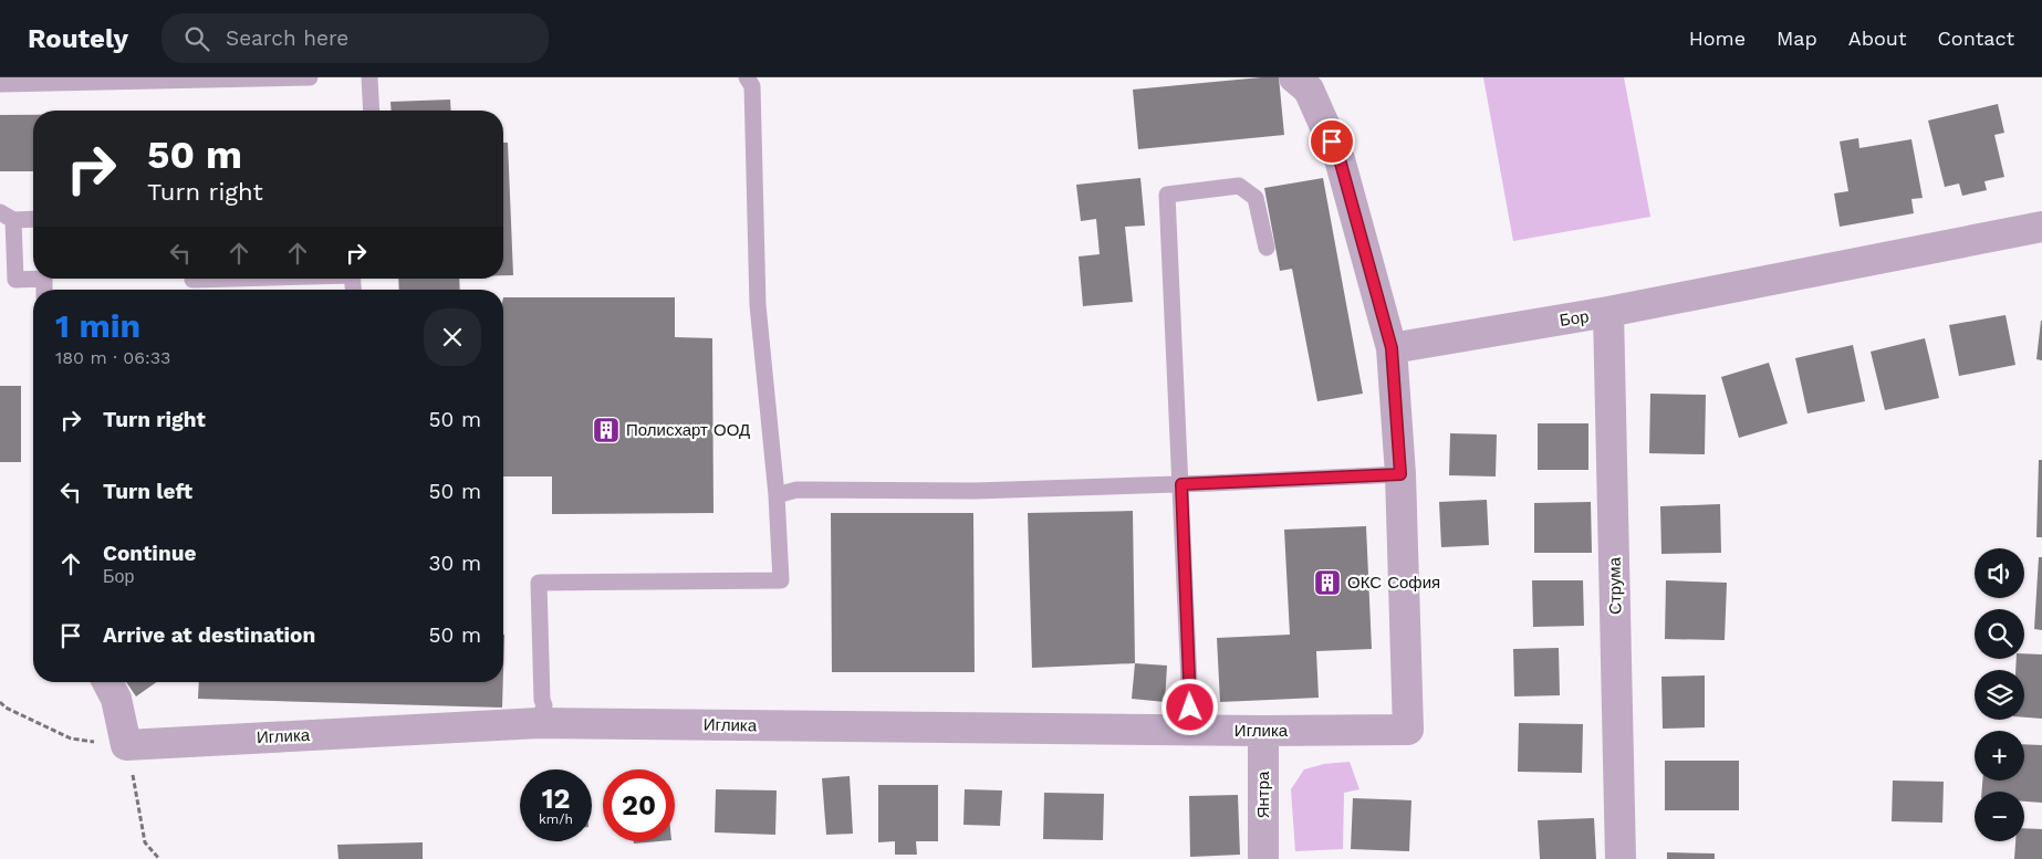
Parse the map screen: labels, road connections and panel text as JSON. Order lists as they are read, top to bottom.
{
  "streets": {
    "street": [
      "Бор",
      "Струма",
      "Иглика",
      "Янтра"
    ]
  },
  "crossings": [
    ["Бор", "Струма"],
    ["Иглика", "Янтра"]
  ],
  "places": {
    "building": ["Полисхарт ООД", "ОКС София"]
  },
  "page": {
    "header": "Routely",
    "search": "Search here",
    "nav": [
      "Home",
      "Map",
      "About",
      "Contact"
    ],
    "turn": ["50 m", "Turn right"],
    "heading": ["1 min", "180 m · 06:33"],
    "list": [
      {
        "name": "Turn right",
        "value": "50 m"
      },
      {
        "name": "Turn left",
        "value": "50 m"
      },
      {
        "name": "Continue",
        "note": "Бор",
        "value": "30 m"
      },
      {
        "name": "Arrive at destination",
        "value": "50 m"
      }
    ],
    "map_buttons": ["+", "−"],
    "speed": "12 km/h",
    "limit": "20"
  }
}
